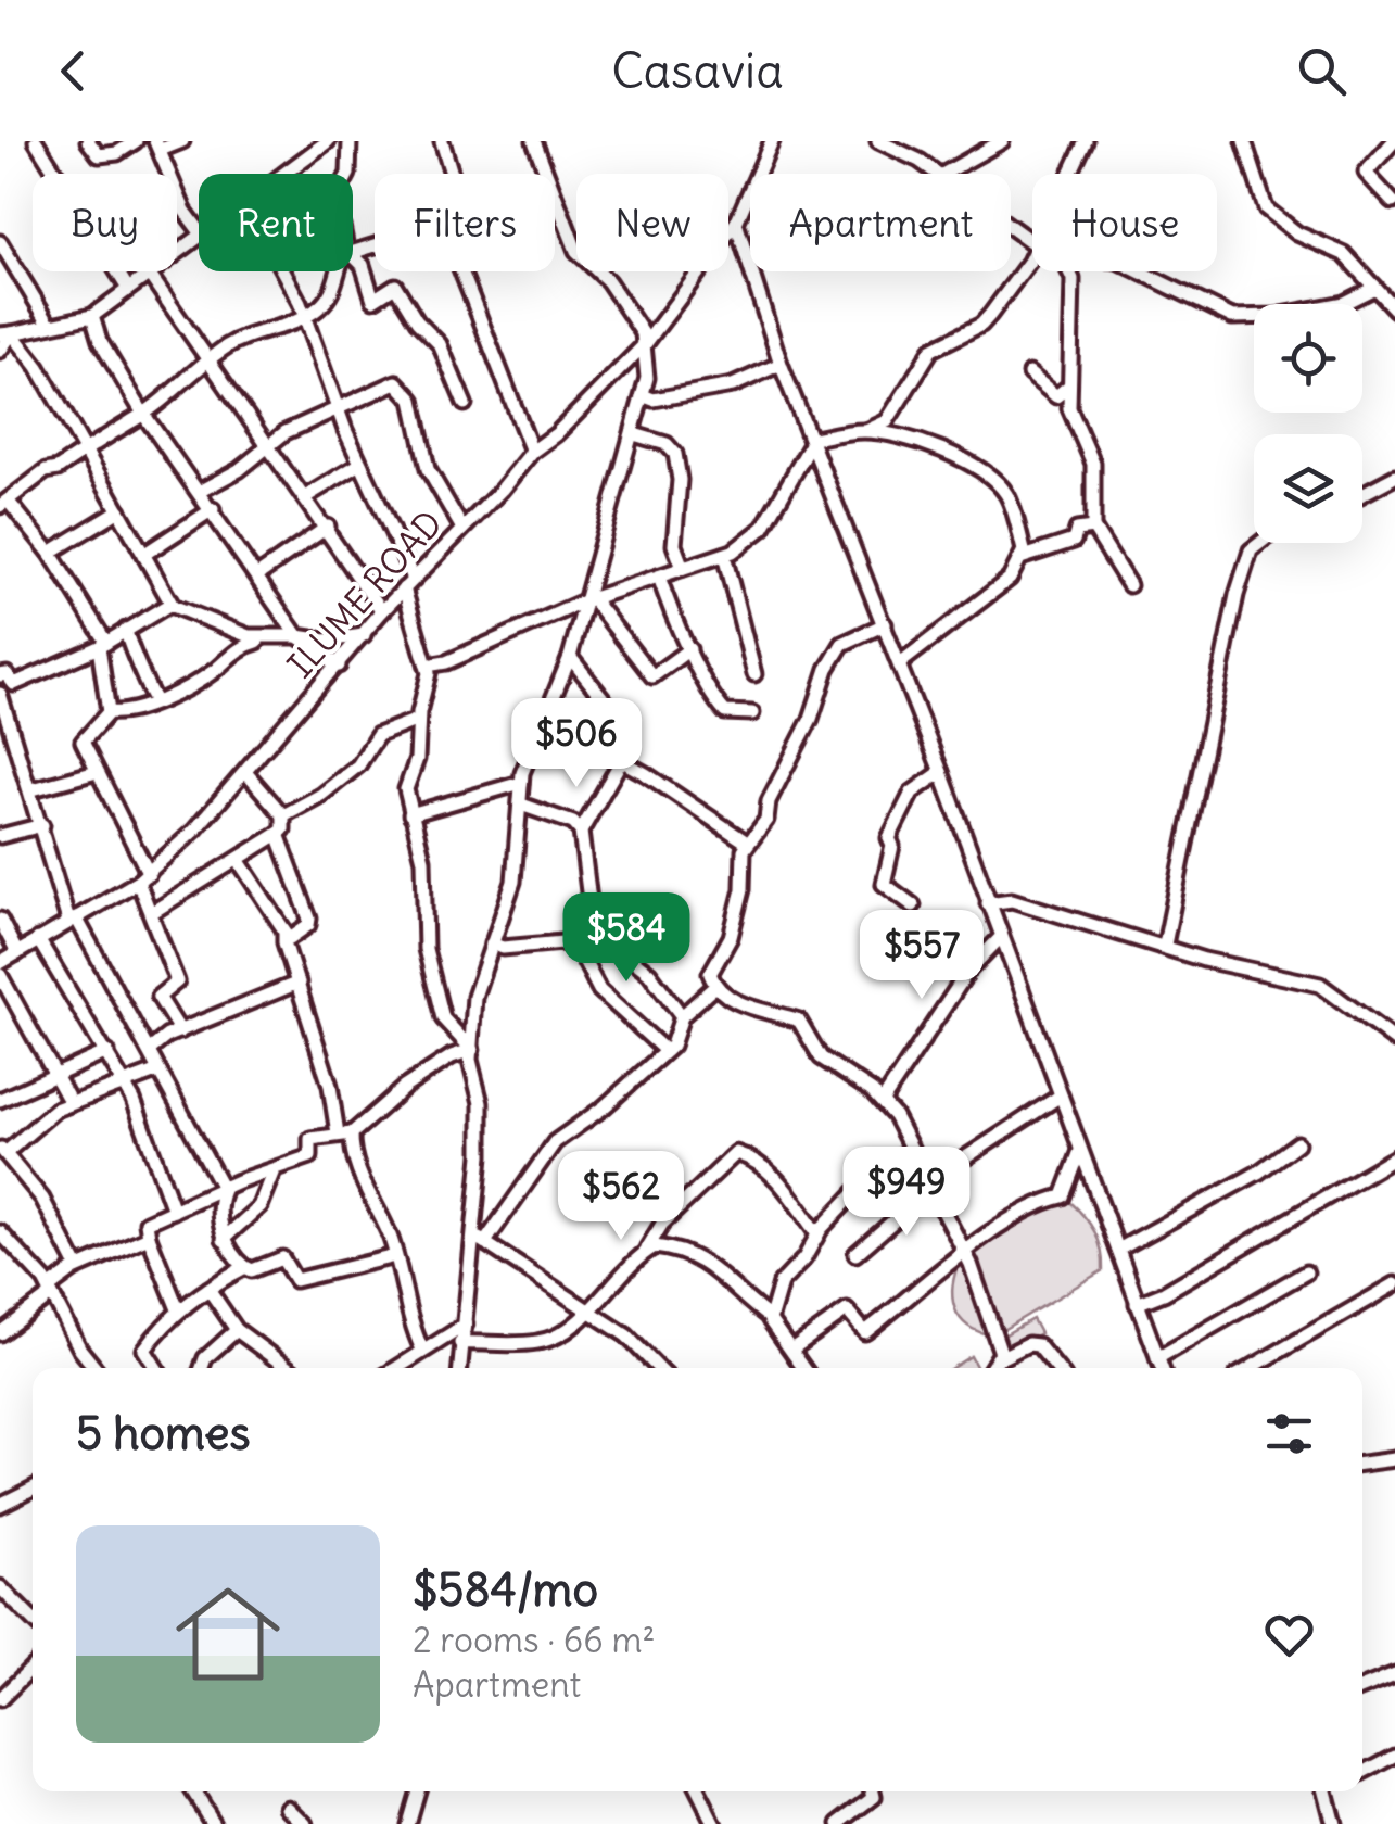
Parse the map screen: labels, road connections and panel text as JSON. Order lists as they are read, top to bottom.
{
  "streets": {
    "street": ["ILUME ROAD"]
  },
  "page": {
    "header": "Casavia",
    "chip": [
      "Buy",
      "Rent",
      "Filters",
      "New",
      "Apartment",
      "House"
    ],
    "price": [
      "$506",
      "$584",
      "$557",
      "$949",
      "$562"
    ],
    "heading": "5 homes",
    "list": [
      {
        "name": "$584/mo",
        "note": "2 rooms · 66 m² · Apartment"
      }
    ]
  }
}
